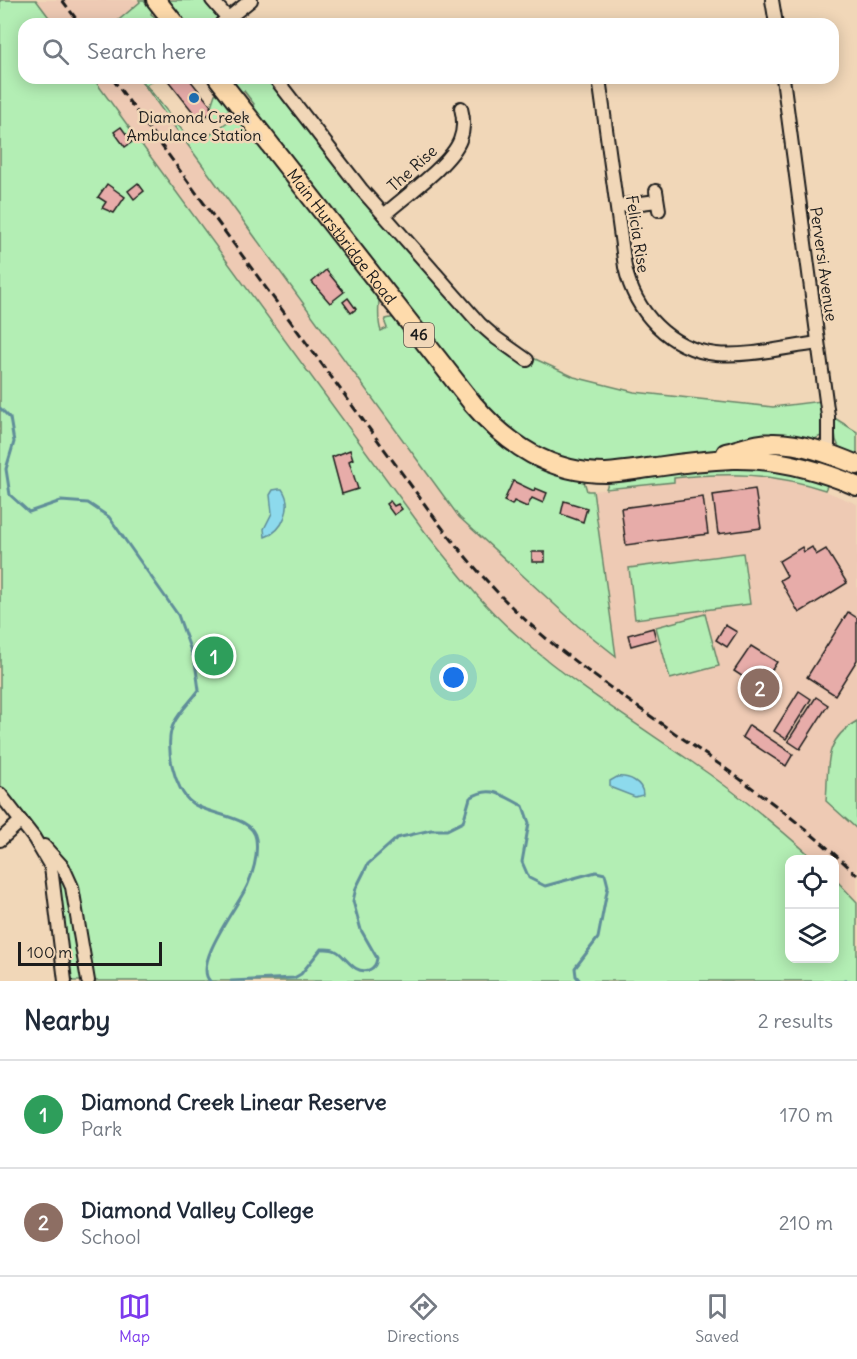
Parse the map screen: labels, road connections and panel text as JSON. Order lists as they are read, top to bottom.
{
  "streets": {
    "main road": ["Main Hurstbridge Road", "46"],
    "street": ["The Rise", "Felicia Rise", "Perversi Avenue"]
  },
  "crossings": [
    ["Felicia Rise", "Perversi Avenue"],
    ["Main Hurstbridge Road", "Perversi Avenue"]
  ],
  "places": ["Diamond Creek Ambulance Station"],
  "scale_bar": "100 m",
  "page": {
    "search": "Search here",
    "pins": ["1", "2"],
    "scale": "100 m",
    "heading": ["Nearby", "2 results"],
    "list": [
      {
        "mark": "1",
        "name": "Diamond Creek Linear Reserve",
        "note": "Park",
        "value": "170 m"
      },
      {
        "mark": "2",
        "name": "Diamond Valley College",
        "note": "School",
        "value": "210 m"
      }
    ],
    "nav": ["Map", "Directions", "Saved"]
  }
}
